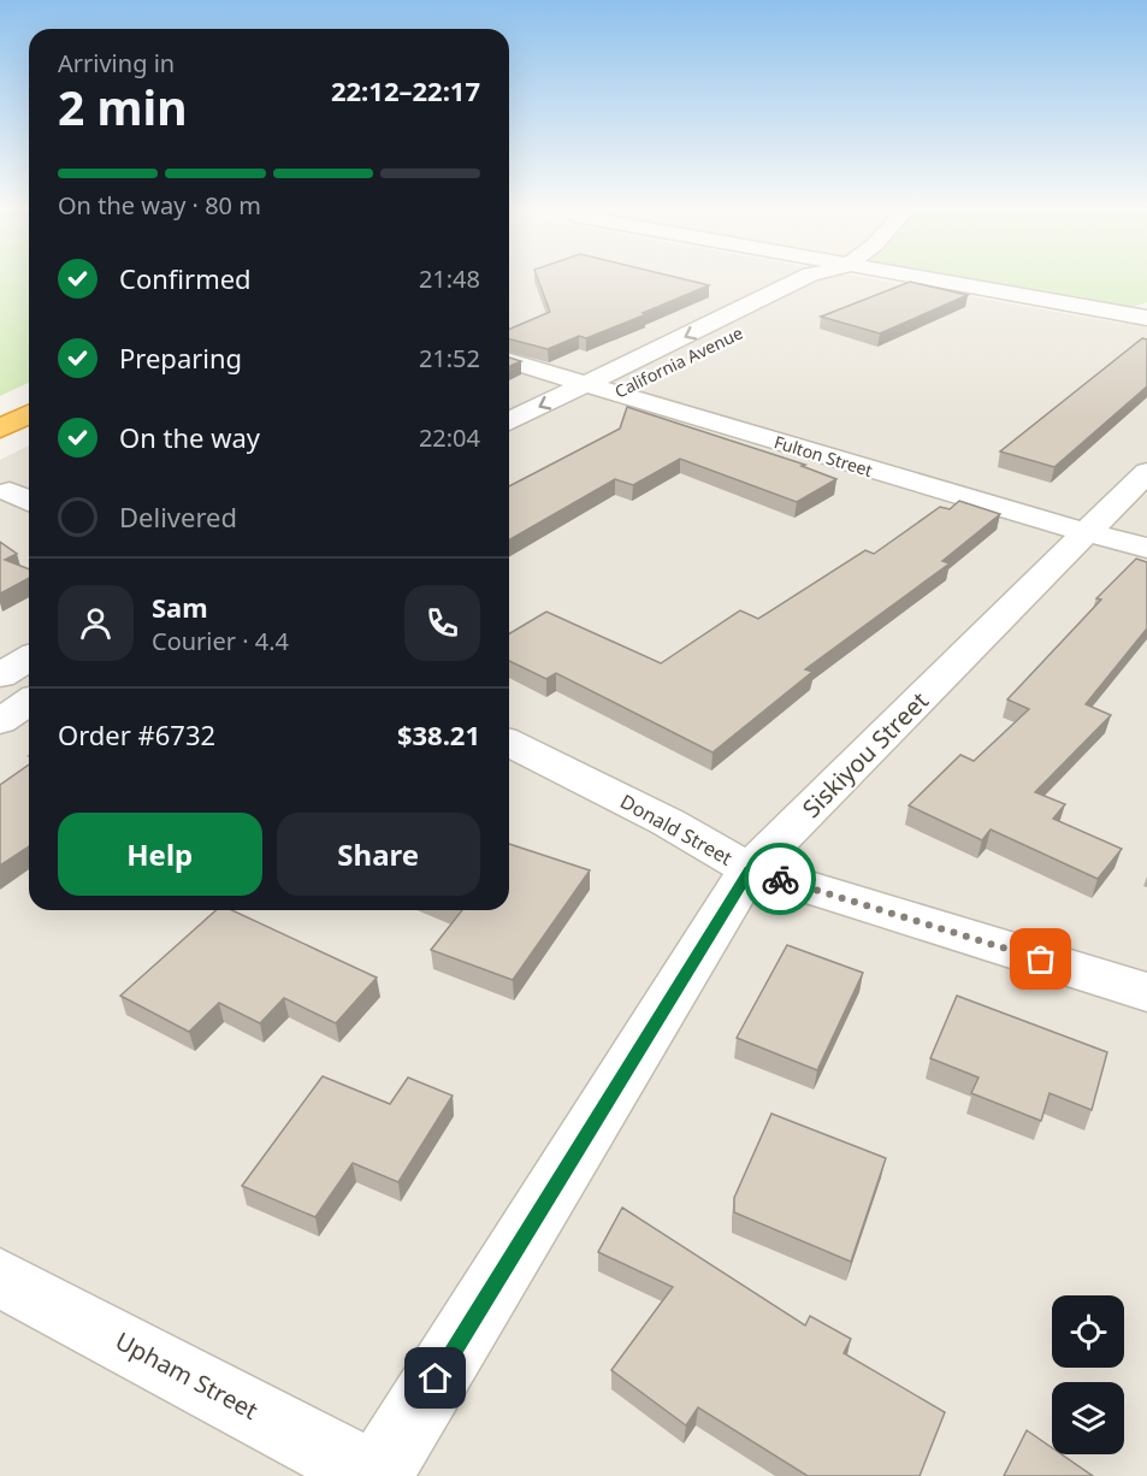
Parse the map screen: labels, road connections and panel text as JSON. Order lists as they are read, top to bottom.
{
  "streets": {
    "street": [
      "California Avenue",
      "Fulton Street",
      "Siskiyou Street",
      "Donald Street",
      "Upham Street"
    ]
  },
  "crossings": [
    ["California Avenue", "Fulton Street"],
    ["Fulton Street", "Siskiyou Street"],
    ["Siskiyou Street", "Donald Street"],
    ["Siskiyou Street", "Upham Street"]
  ],
  "page": {
    "heading": ["2 min", "Arriving in", "22:12–22:17"],
    "panel": [
      "Sam",
      "Courier · 4.4",
      "Order #6732",
      "$38.21"
    ],
    "bar": "On the way · 80 m",
    "list": [
      ["Confirmed", "21:48"],
      ["Preparing", "21:52"],
      ["On the way", "22:04"],
      "Delivered"
    ],
    "buttons": ["Help", "Share"]
  }
}
